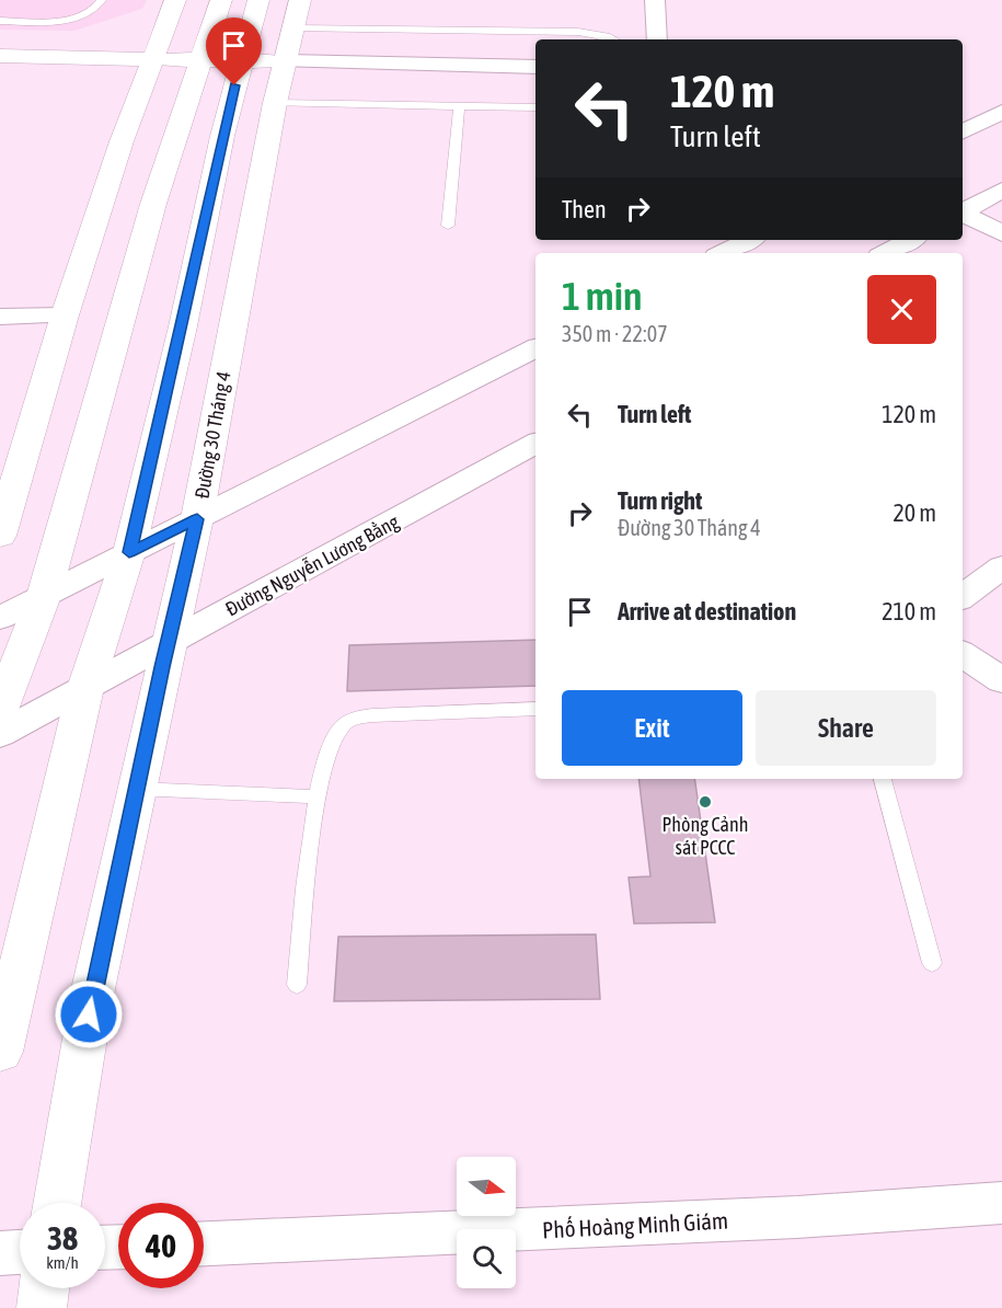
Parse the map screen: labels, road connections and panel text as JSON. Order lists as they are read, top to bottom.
{
  "streets": {
    "main road": ["Đường 30 Tháng 4"],
    "street": ["Đường Nguyễn Lương Bằng", "Phố Hoàng Minh Giám"]
  },
  "crossings": [
    ["Đường 30 Tháng 4", "Đường Nguyễn Lương Bằng"]
  ],
  "places": ["Phòng Cảnh sát PCCC"],
  "north": "right",
  "page": {
    "turn": ["120 m", "Turn left"],
    "then": "Then",
    "heading": ["1 min", "350 m · 22:07"],
    "list": [
      {
        "name": "Turn left",
        "value": "120 m"
      },
      {
        "name": "Turn right",
        "note": "Đường 30 Tháng 4",
        "value": "20 m"
      },
      {
        "name": "Arrive at destination",
        "value": "210 m"
      }
    ],
    "buttons": ["Exit", "Share"],
    "speed": "38 km/h",
    "limit": "40"
  }
}
